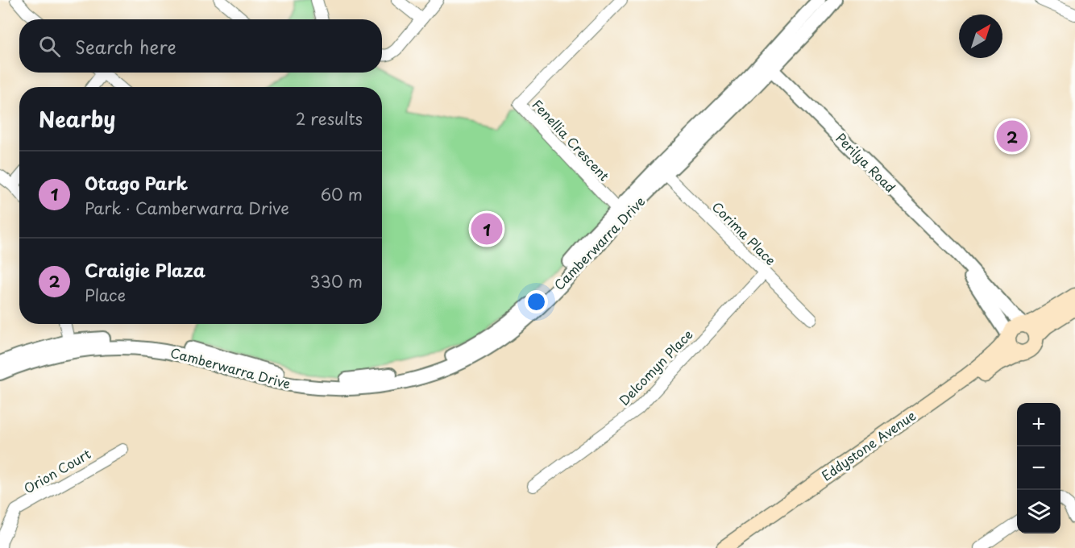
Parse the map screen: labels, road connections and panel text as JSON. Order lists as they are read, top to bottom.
{
  "streets": {
    "main road": ["Eddystone Avenue"],
    "street": [
      "Fenellia Crescent",
      "Perilya Road",
      "Corima Place",
      "Camberwarra Drive",
      "Delcomyn Place",
      "Orion Court"
    ]
  },
  "crossings": [
    ["Fenellia Crescent", "Camberwarra Drive"],
    ["Perilya Road", "Camberwarra Drive"],
    ["Perilya Road", "Eddystone Avenue"],
    ["Corima Place", "Camberwarra Drive"],
    ["Corima Place", "Delcomyn Place"]
  ],
  "north": "top right",
  "page": {
    "search": "Search here",
    "heading": ["Nearby", "2 results"],
    "pins": ["2", "1"],
    "list": [
      {
        "mark": "1",
        "name": "Otago Park",
        "note": "Park · Camberwarra Drive",
        "value": "60 m"
      },
      {
        "mark": "2",
        "name": "Craigie Plaza",
        "note": "Place",
        "value": "330 m"
      }
    ],
    "map_buttons": ["+", "−"]
  }
}
